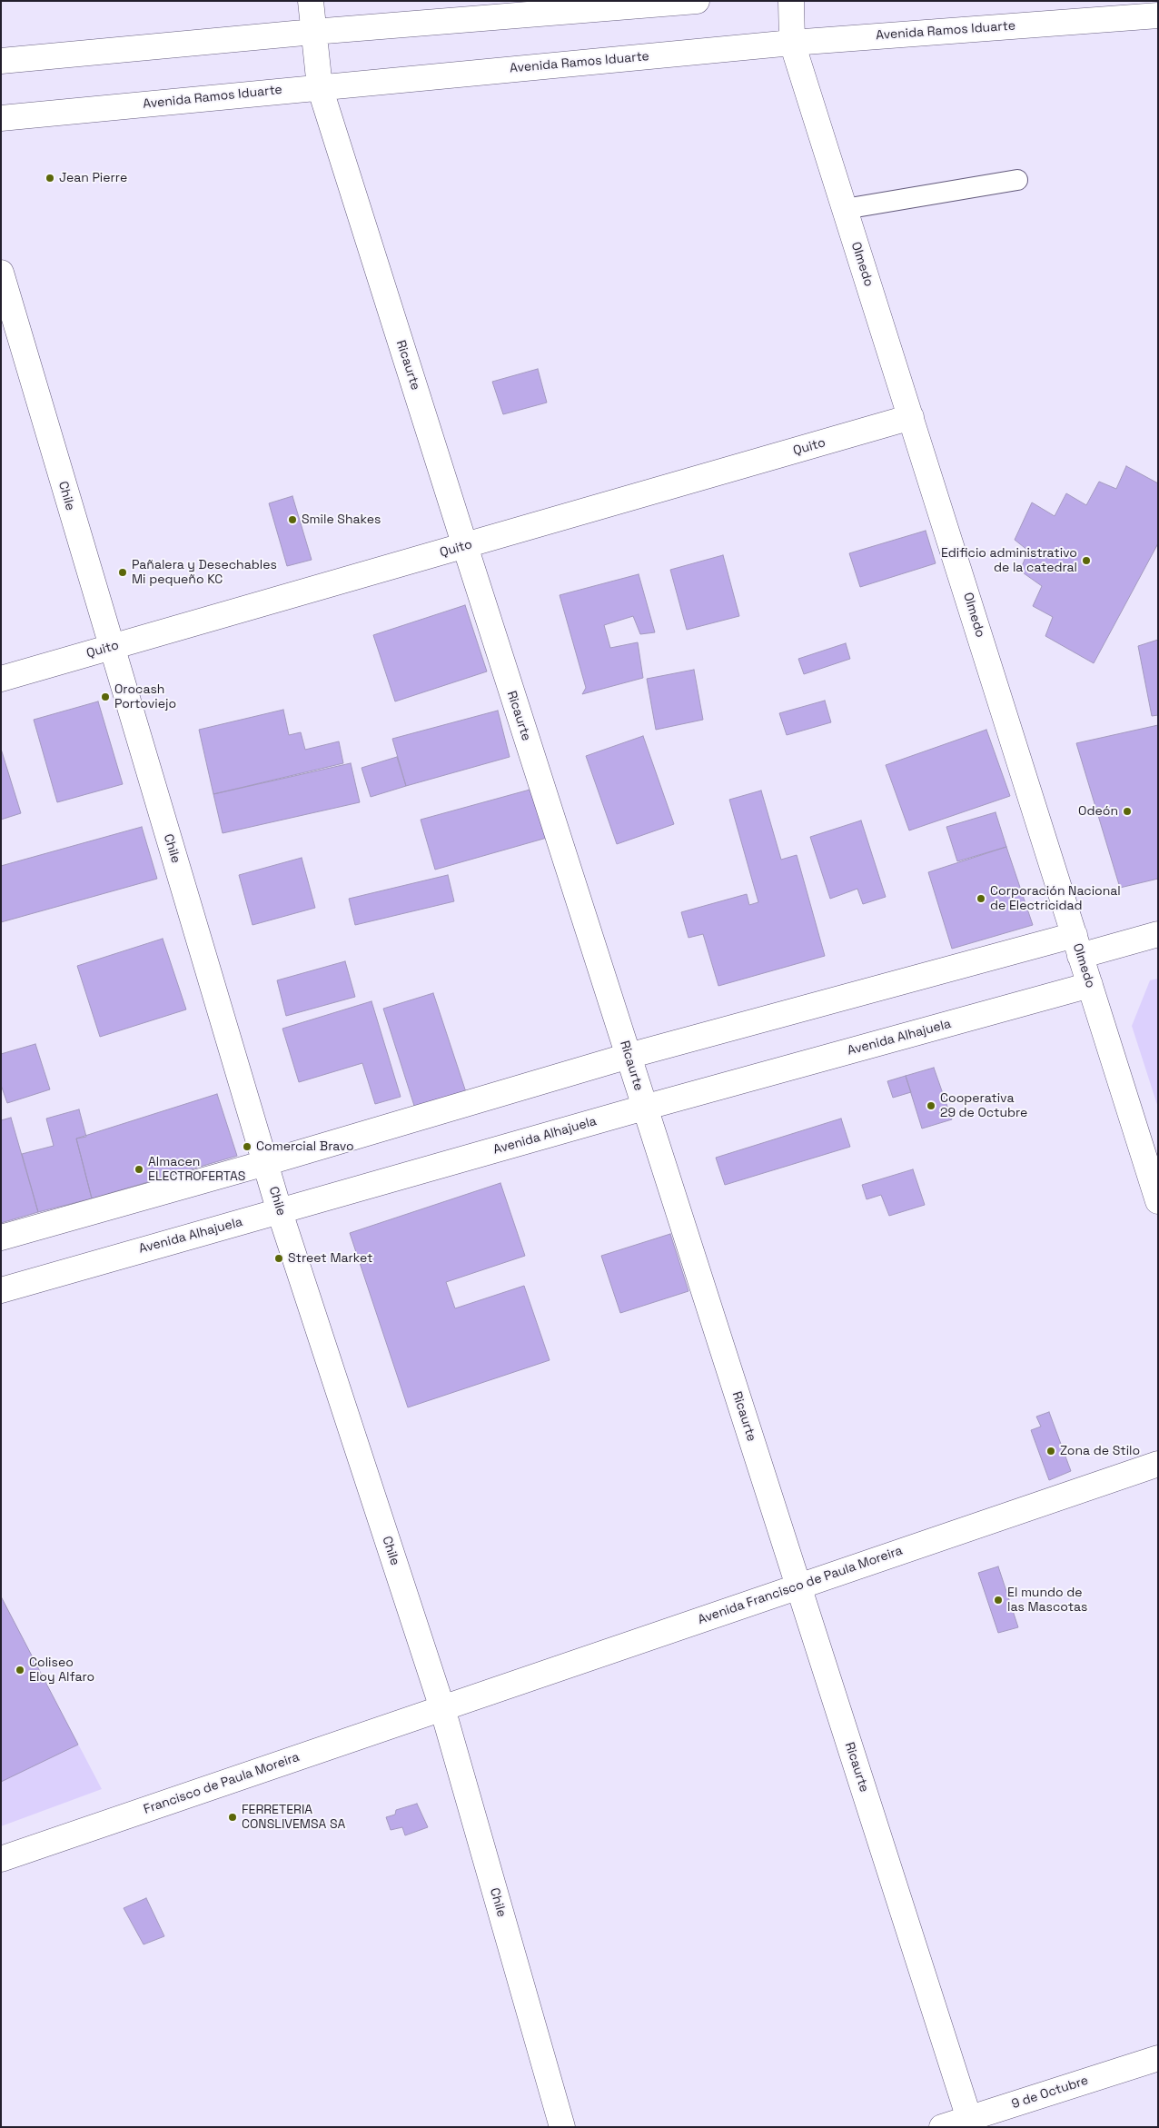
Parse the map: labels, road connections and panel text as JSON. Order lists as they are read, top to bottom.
{
  "streets": {
    "street": [
      "Avenida Ramos Iduarte",
      "Olmedo",
      "Ricaurte",
      "Quito",
      "Chile",
      "Avenida Alhajuela",
      "Avenida Francisco de Paula Moreira",
      "Francisco de Paula Moreira",
      "9 de Octubre"
    ]
  },
  "crossings": [
    ["Avenida Ramos Iduarte", "Olmedo"],
    ["Avenida Ramos Iduarte", "Ricaurte"],
    ["Olmedo", "Quito"],
    ["Olmedo", "Avenida Alhajuela"],
    ["Ricaurte", "Quito"],
    ["Ricaurte", "Avenida Alhajuela"],
    ["Ricaurte", "Avenida Francisco de Paula Moreira"],
    ["Ricaurte", "9 de Octubre"],
    ["Quito", "Chile"],
    ["Chile", "Avenida Alhajuela"],
    ["Chile", "Avenida Francisco de Paula Moreira"],
    ["Chile", "Francisco de Paula Moreira"],
    ["Avenida Francisco de Paula Moreira", "Francisco de Paula Moreira"]
  ],
  "places": [
    "Jean Pierre",
    "Smile Shakes",
    "Edificio administrativo de la catedral",
    "Pañalera y Desechables Mi pequeño KC",
    "Orocash Portoviejo",
    "Odeón",
    "Corporación Nacional de Electricidad",
    "Cooperativa 29 de Octubre",
    "Comercial Bravo",
    "Almacen ELECTROFERTAS",
    "Street Market",
    "Zona de Stilo",
    "El mundo de las Mascotas",
    "Coliseo Eloy Alfaro",
    "FERRETERIA CONSLIVEMSA SA"
  ]
}
